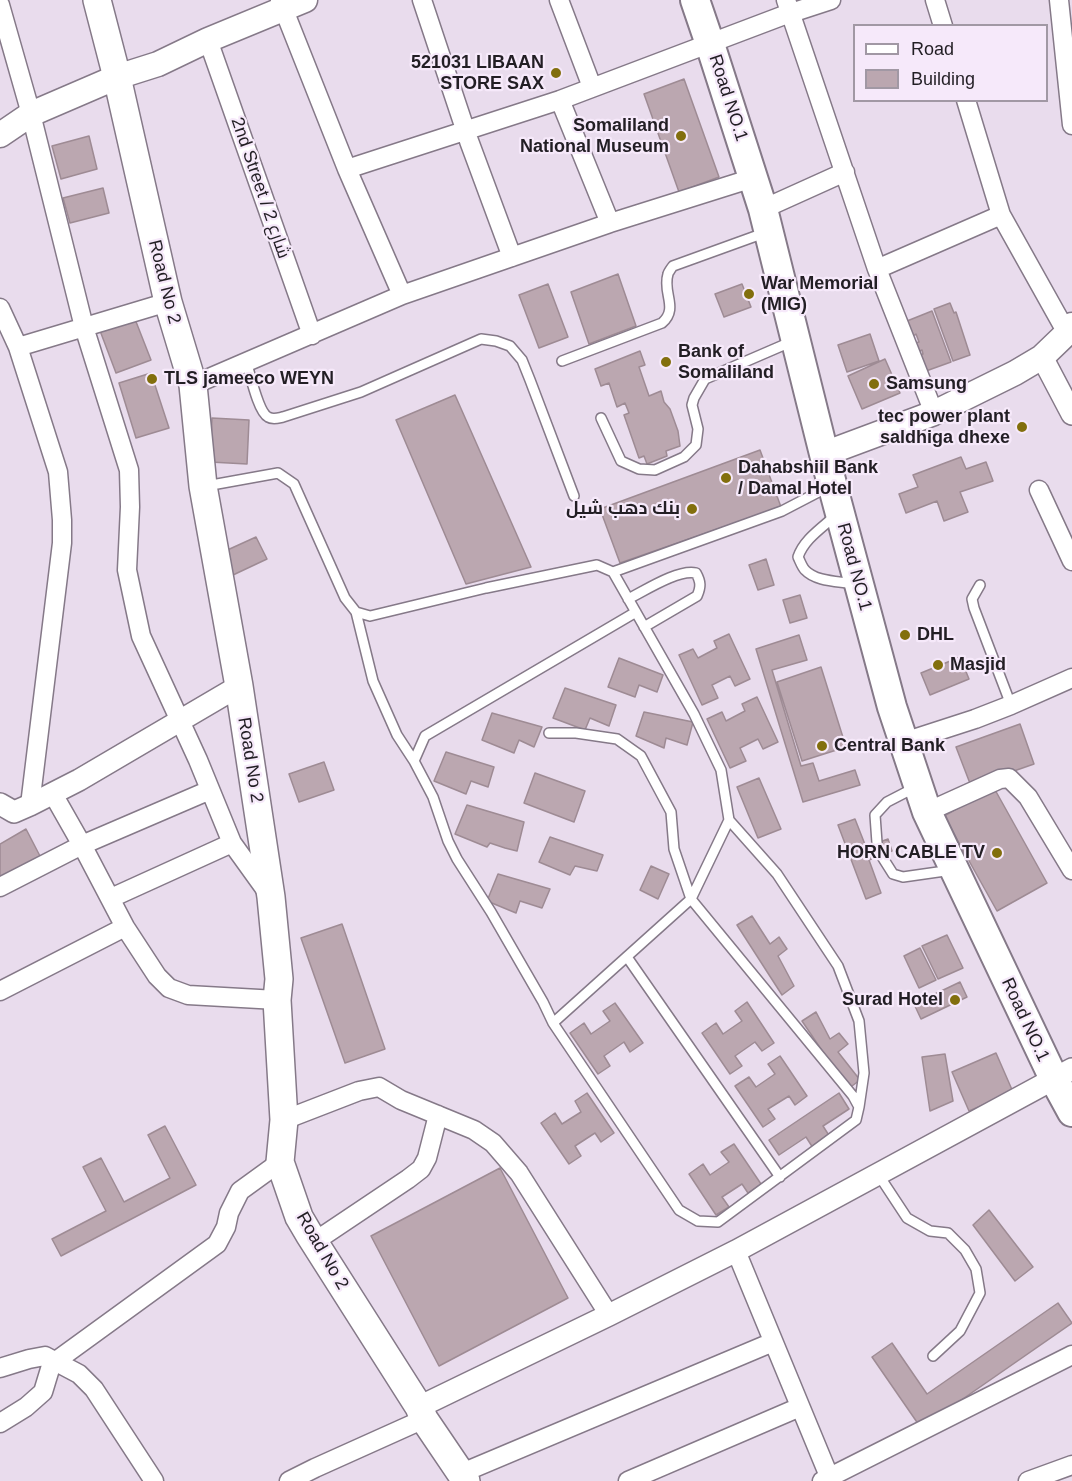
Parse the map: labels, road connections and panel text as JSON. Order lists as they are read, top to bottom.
{
  "streets": {
    "highway": ["Road NO.1"],
    "main road": ["Road No 2"],
    "street": ["2nd Street / شارع 2"]
  },
  "places": [
    "521031 LIBAAN STORE SAX",
    "Somaliland National Museum",
    "War Memorial (MIG)",
    "Bank of Somaliland",
    "TLS jameeco WEYN",
    "Samsung",
    "tec power plant saldhiga dhexe",
    "Dahabshiil Bank / Damal Hotel",
    "بنك دهب شيل",
    "DHL",
    "Masjid",
    "Central Bank",
    "HORN CABLE TV",
    "Surad Hotel"
  ],
  "legend": ["Road", "Building"]
}
